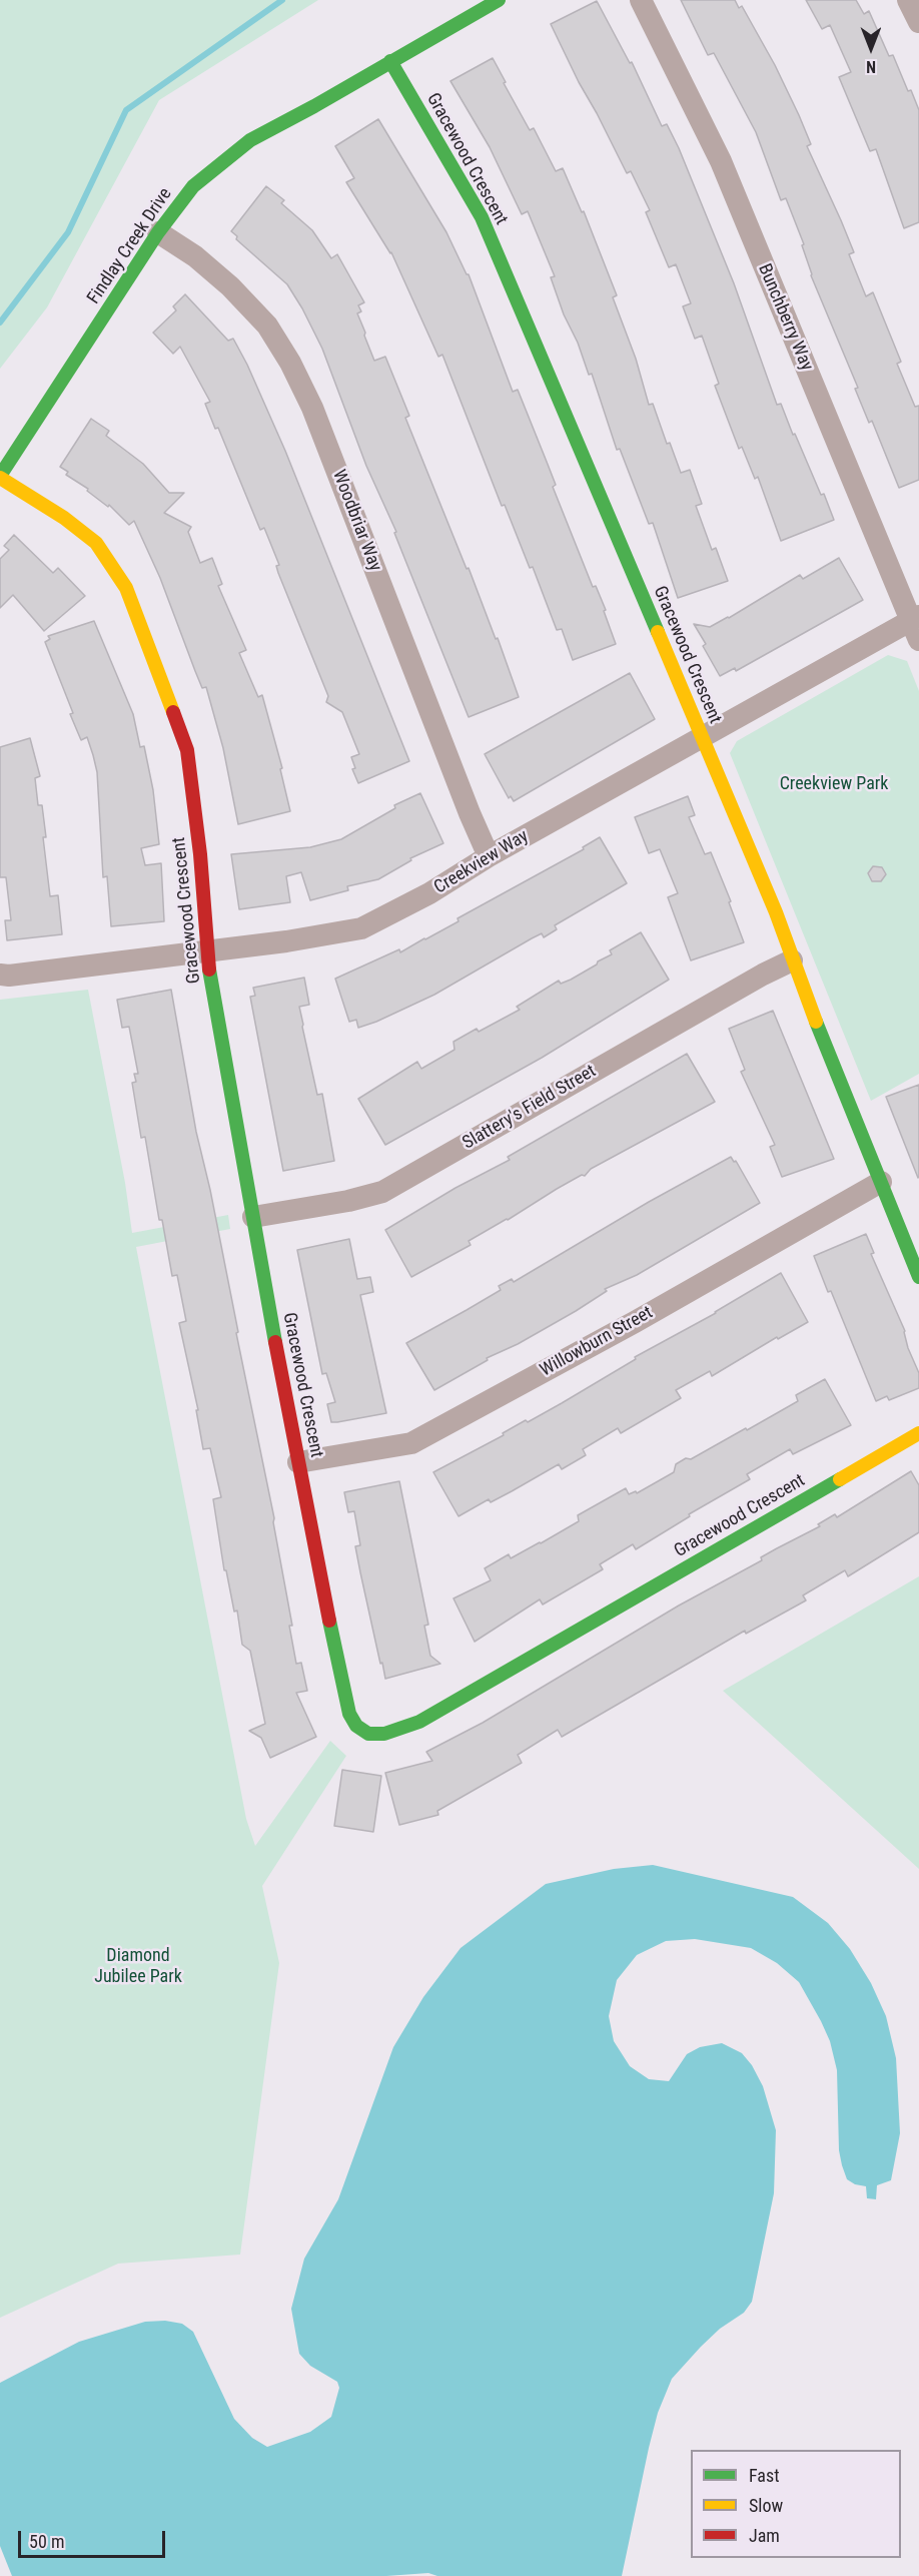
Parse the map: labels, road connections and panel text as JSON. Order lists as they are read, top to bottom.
{
  "streets": {
    "street": [
      "Gracewood Crescent",
      "Findlay Creek Drive",
      "Bunchberry Way",
      "Woodbriar Way",
      "Creekview Way",
      "Slattery's Field Street",
      "Willowburn Street"
    ]
  },
  "crossings": [
    ["Gracewood Crescent", "Findlay Creek Drive"],
    ["Gracewood Crescent", "Creekview Way"],
    ["Gracewood Crescent", "Slattery's Field Street"],
    ["Gracewood Crescent", "Willowburn Street"],
    ["Findlay Creek Drive", "Woodbriar Way"],
    ["Bunchberry Way", "Creekview Way"],
    ["Woodbriar Way", "Creekview Way"]
  ],
  "parks": ["Creekview Park", "Diamond Jubilee Park"],
  "legend": ["Fast", "Slow", "Jam"],
  "scale_bar": "50 m",
  "north": "bottom"
}
